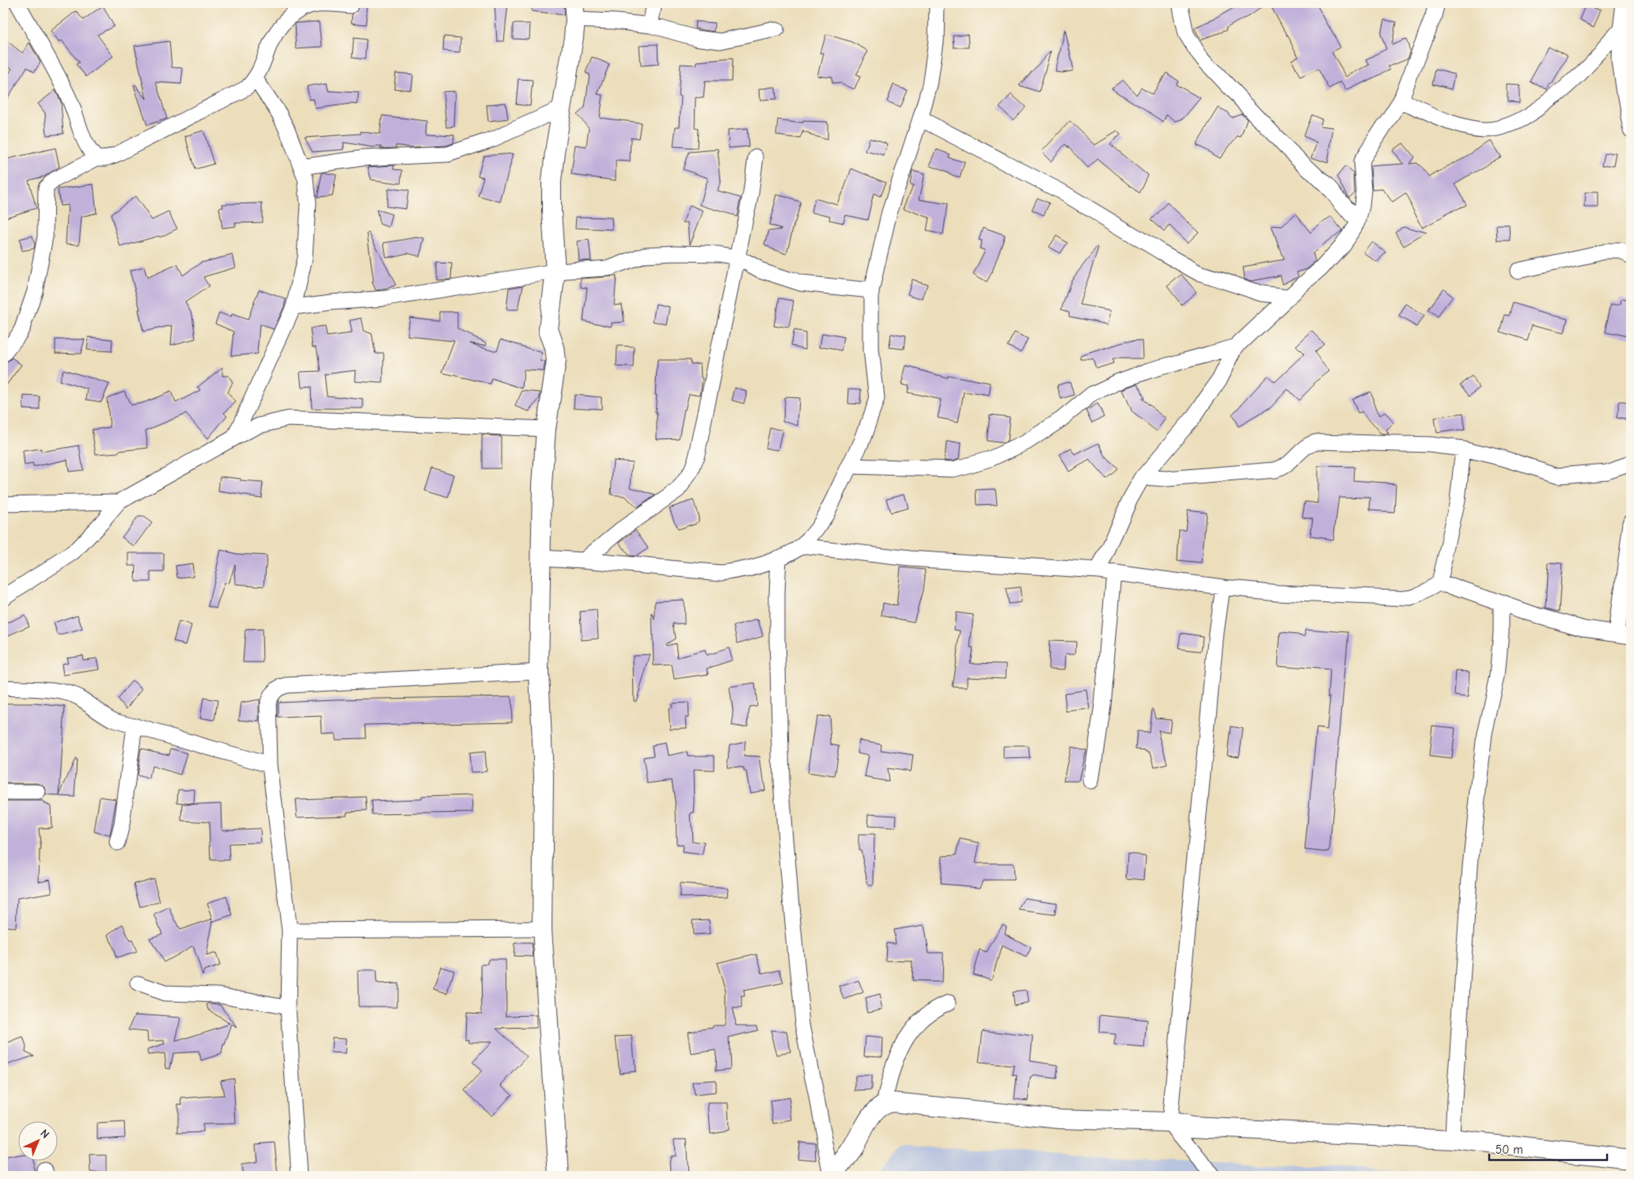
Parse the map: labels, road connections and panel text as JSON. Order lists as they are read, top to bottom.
{
  "scale_bar": "50 m",
  "north": "top right"
}
